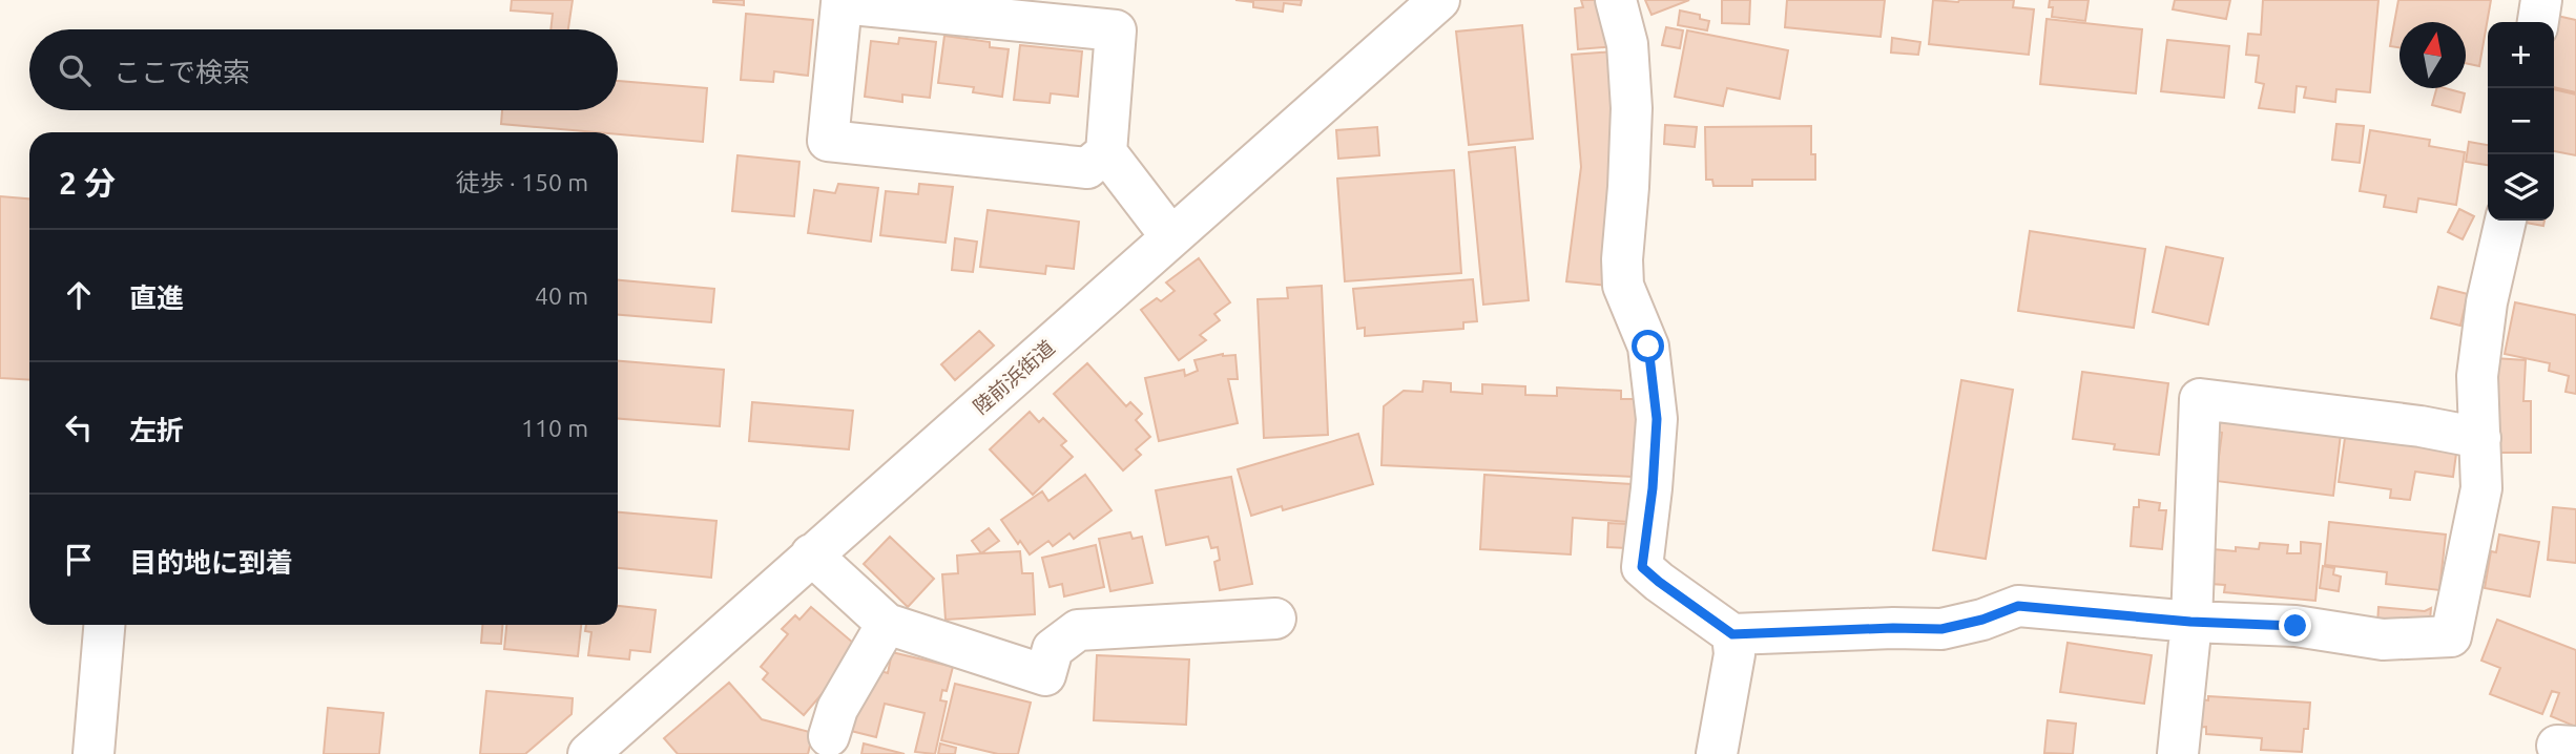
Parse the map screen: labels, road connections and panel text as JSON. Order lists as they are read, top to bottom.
{
  "streets": {
    "street": ["陸前浜街道"]
  },
  "north": "top",
  "page": {
    "map_buttons": ["+", "−"],
    "search": "ここで検索",
    "heading": ["2 分", "徒歩 · 150 m"],
    "list": [
      ["直進", "40 m"],
      ["左折", "110 m"],
      "目的地に到着"
    ]
  }
}
